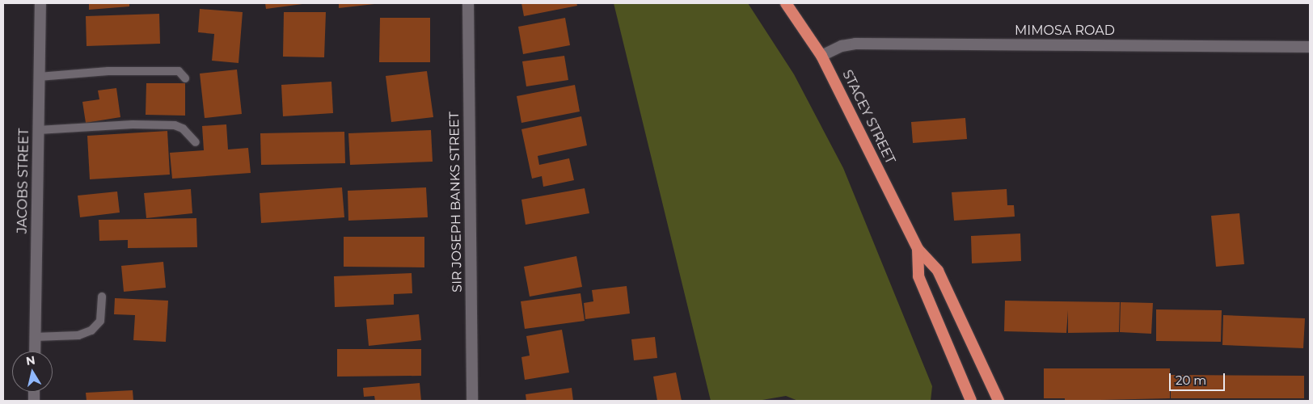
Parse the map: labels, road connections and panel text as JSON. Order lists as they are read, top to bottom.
{
  "streets": {
    "highway": ["STACEY STREET"],
    "street": ["MIMOSA ROAD", "JACOBS STREET", "SIR JOSEPH BANKS STREET"]
  },
  "crossings": [
    ["MIMOSA ROAD", "STACEY STREET"]
  ],
  "scale_bar": "20 m",
  "north": "top"
}
